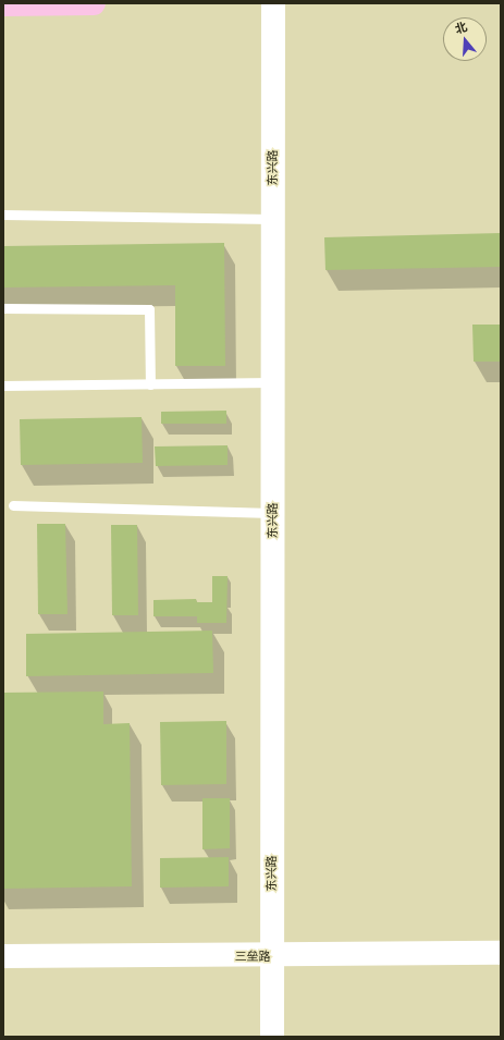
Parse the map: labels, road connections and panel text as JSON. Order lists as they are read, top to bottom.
{
  "streets": {
    "street": ["东兴路", "三垒路"]
  },
  "crossings": [
    ["东兴路", "三垒路"]
  ],
  "north": "top"
}
